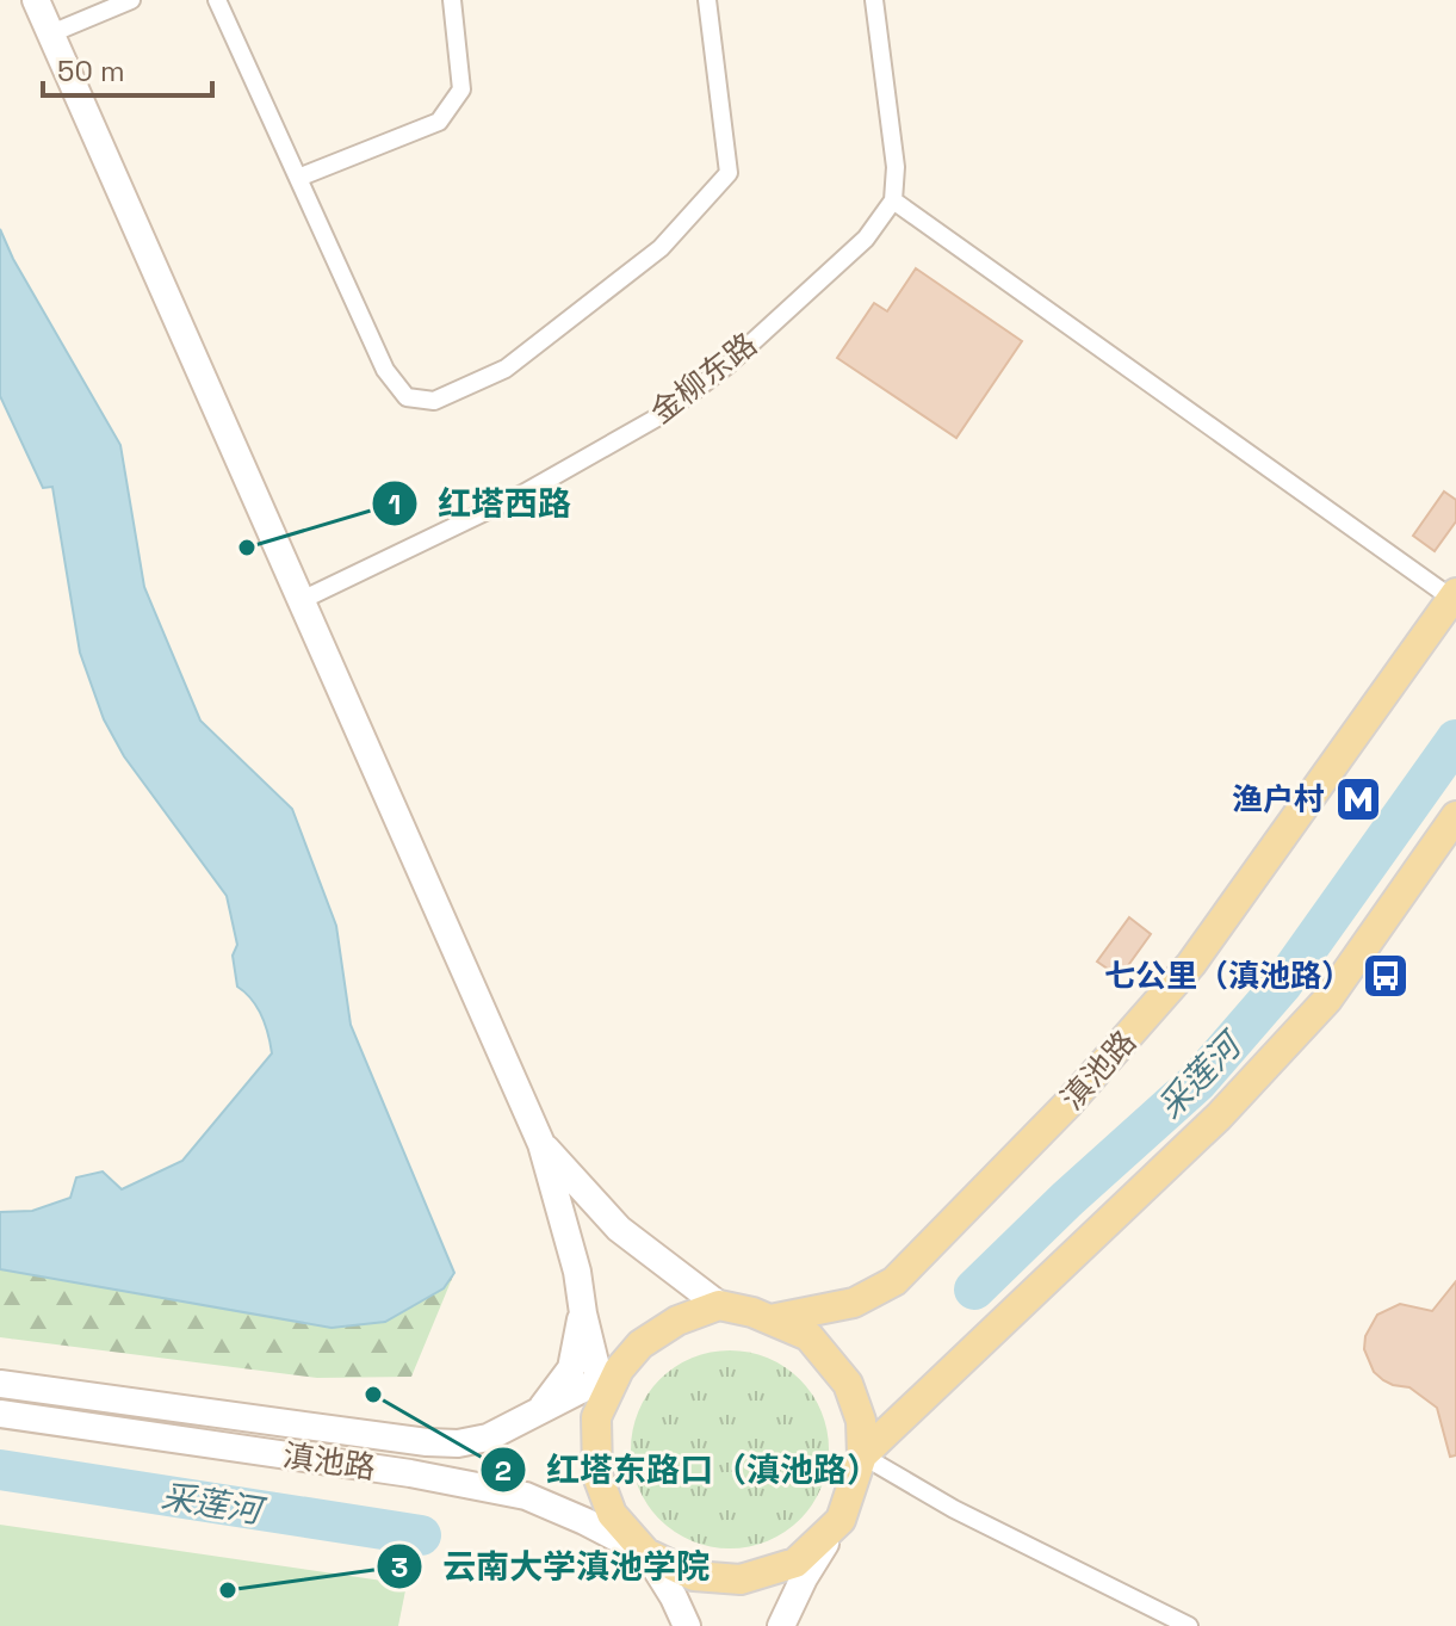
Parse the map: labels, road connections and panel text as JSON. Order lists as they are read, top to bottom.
{
  "streets": {
    "main road": ["滇池路"],
    "street": ["金柳东路"]
  },
  "water": ["采莲河"],
  "places": {
    "other": ["红塔西路", "红塔东路口（滇池路）", "云南大学滇池学院"],
    "metro station": ["渔户村"],
    "bus stop": ["七公里（滇池路）"]
  },
  "scale_bar": "50 m"
}
